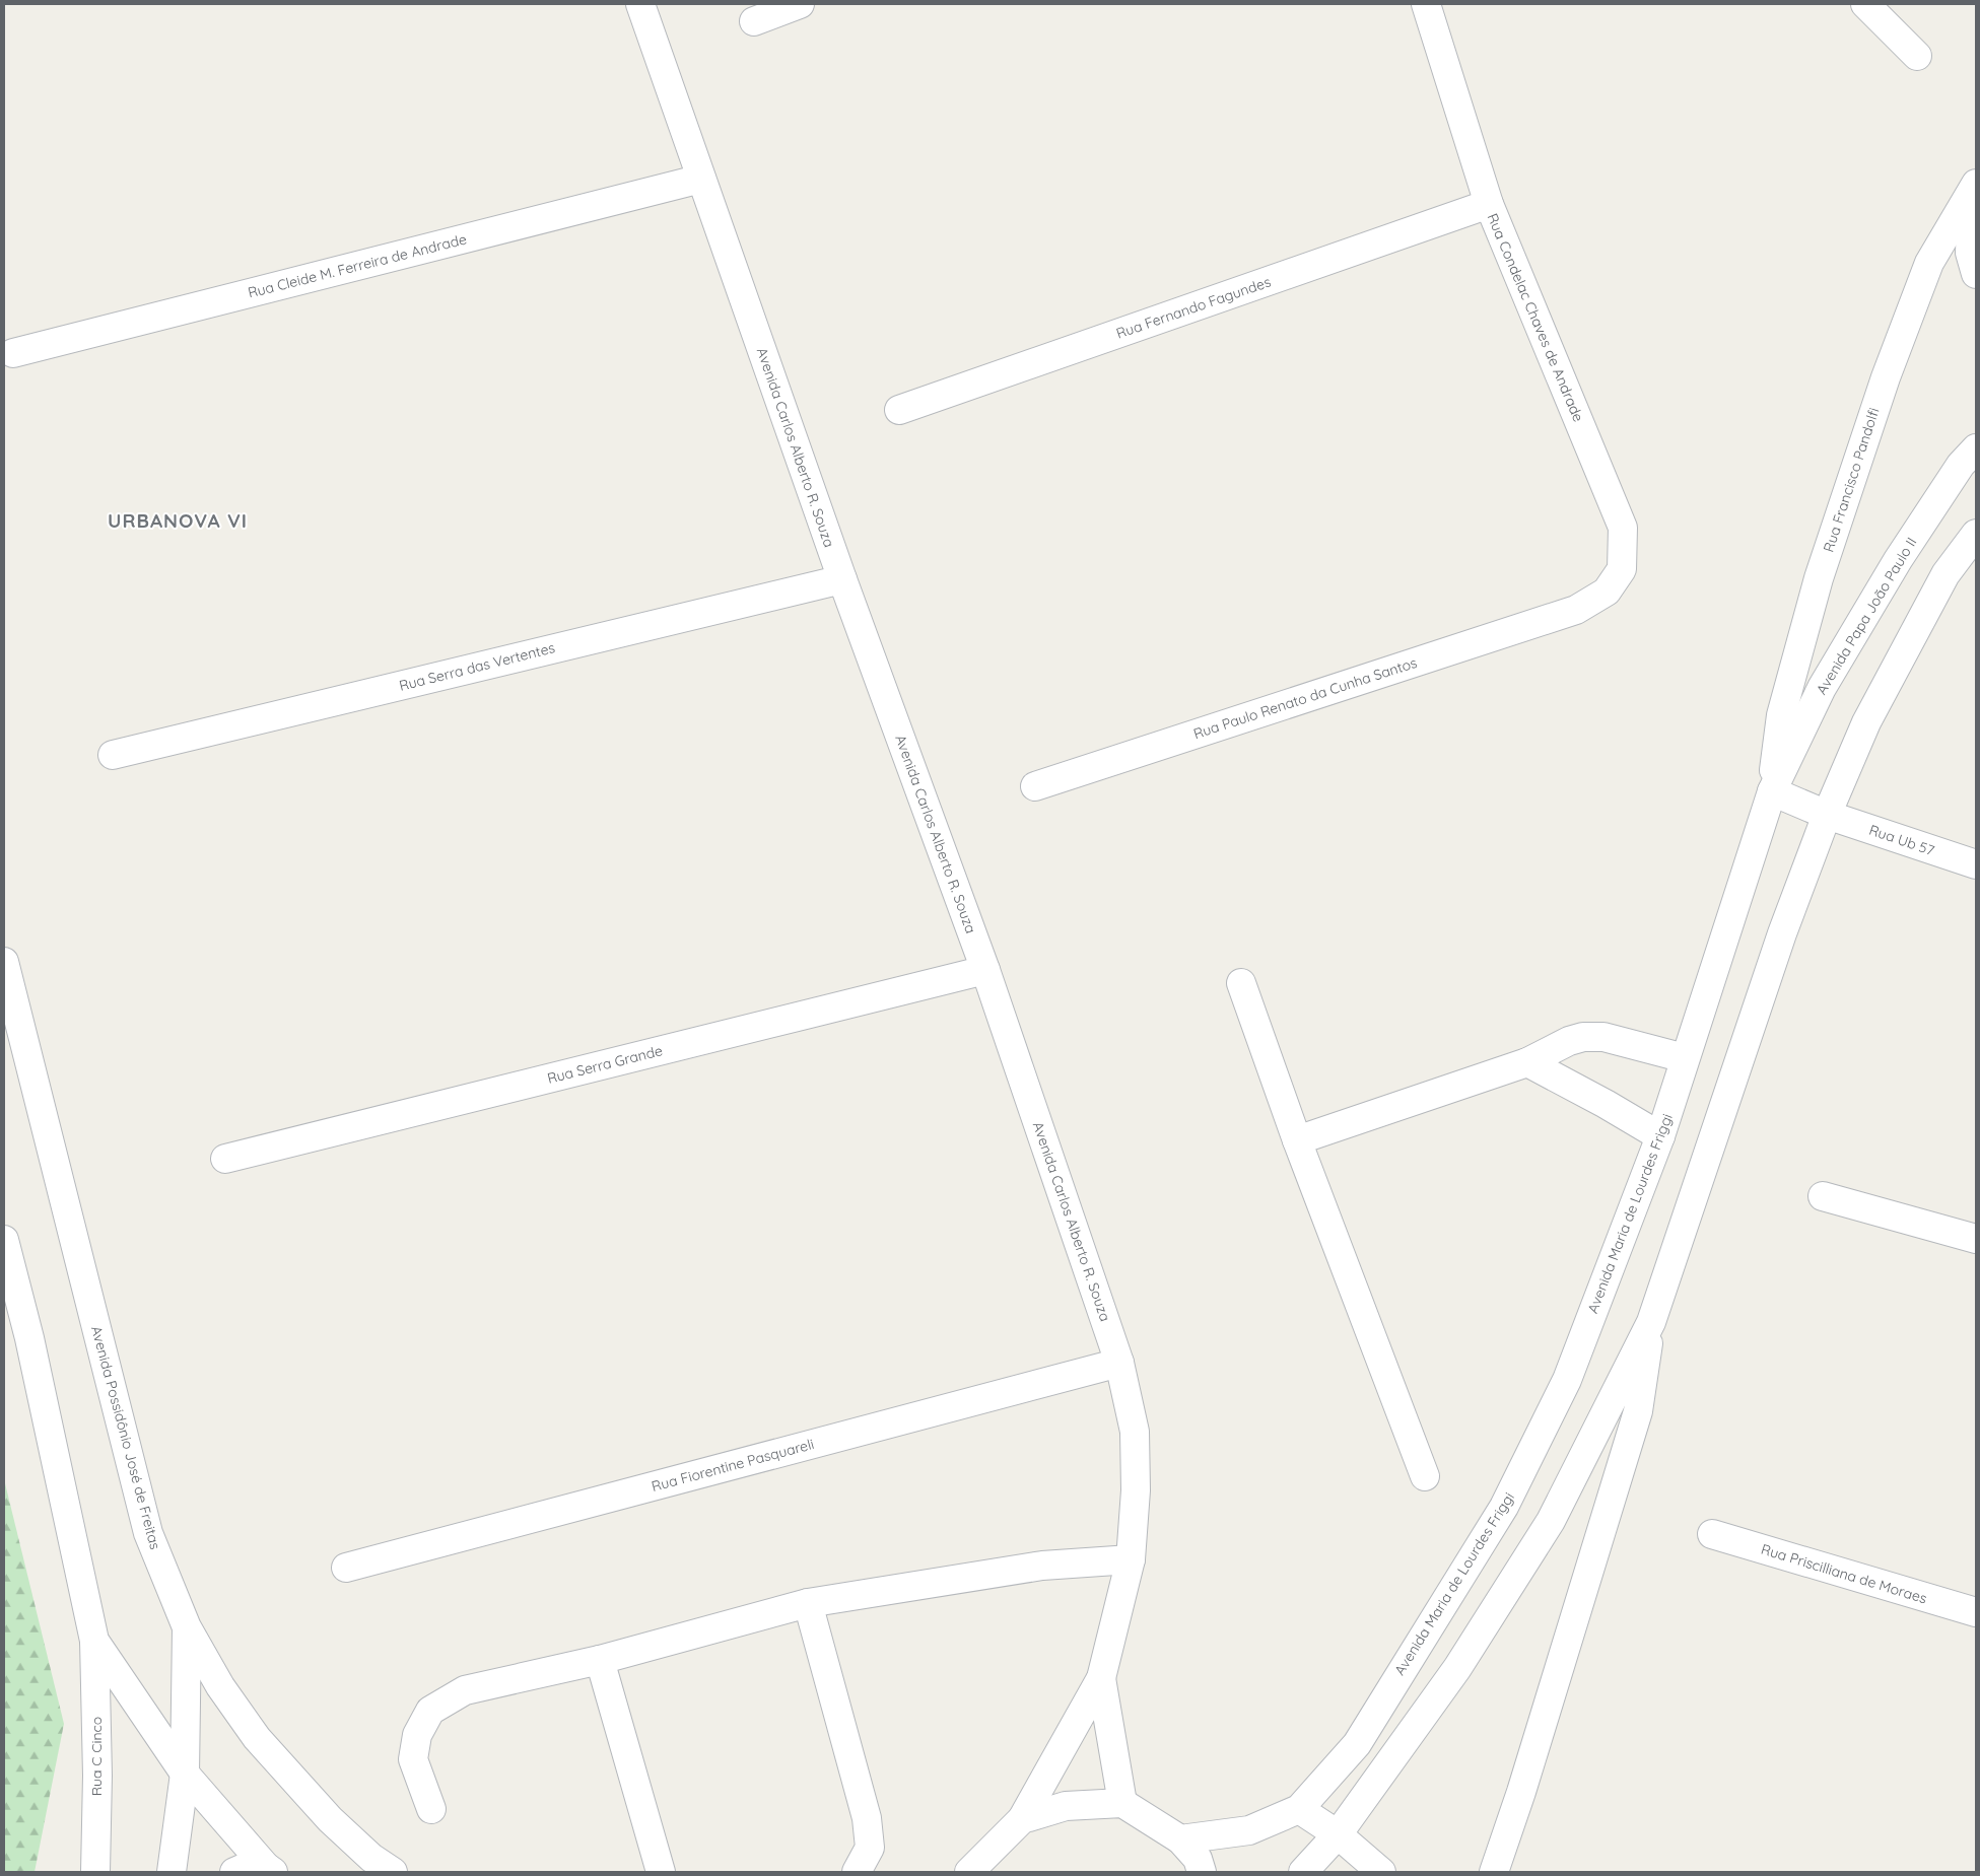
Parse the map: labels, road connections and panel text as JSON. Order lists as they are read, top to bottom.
{
  "streets": {
    "street": [
      "Rua Cleide M. Ferreira de Andrade",
      "Rua Fernando Fagundes",
      "Rua Condelac Chaves de Andrade",
      "Avenida Carlos Alberto R. Souza",
      "Rua Francisco Pandolfi",
      "Avenida Papa João Paulo II",
      "Rua Serra das Vertentes",
      "Rua Paulo Renato da Cunha Santos",
      "Rua Ub 57",
      "Rua Serra Grande",
      "Avenida Maria de Lourdes Friggi",
      "Avenida Possidônio José de Freitas",
      "Rua Fiorentine Pasquareli",
      "Rua Priscilliana de Moraes",
      "Rua C Cinco"
    ]
  },
  "crossings": [
    ["Rua Cleide M. Ferreira de Andrade", "Avenida Carlos Alberto R. Souza"],
    ["Rua Fernando Fagundes", "Rua Condelac Chaves de Andrade"],
    ["Rua Condelac Chaves de Andrade", "Rua Paulo Renato da Cunha Santos"],
    ["Avenida Carlos Alberto R. Souza", "Rua Serra das Vertentes"],
    ["Avenida Carlos Alberto R. Souza", "Rua Serra Grande"],
    ["Avenida Carlos Alberto R. Souza", "Rua Fiorentine Pasquareli"],
    ["Rua Francisco Pandolfi", "Avenida Papa João Paulo II"],
    ["Rua Francisco Pandolfi", "Rua Ub 57"],
    ["Rua Francisco Pandolfi", "Avenida Maria de Lourdes Friggi"],
    ["Avenida Papa João Paulo II", "Rua Ub 57"],
    ["Avenida Papa João Paulo II", "Avenida Maria de Lourdes Friggi"],
    ["Rua Ub 57", "Avenida Maria de Lourdes Friggi"]
  ],
  "districts": ["URBANOVA VI"]
}
